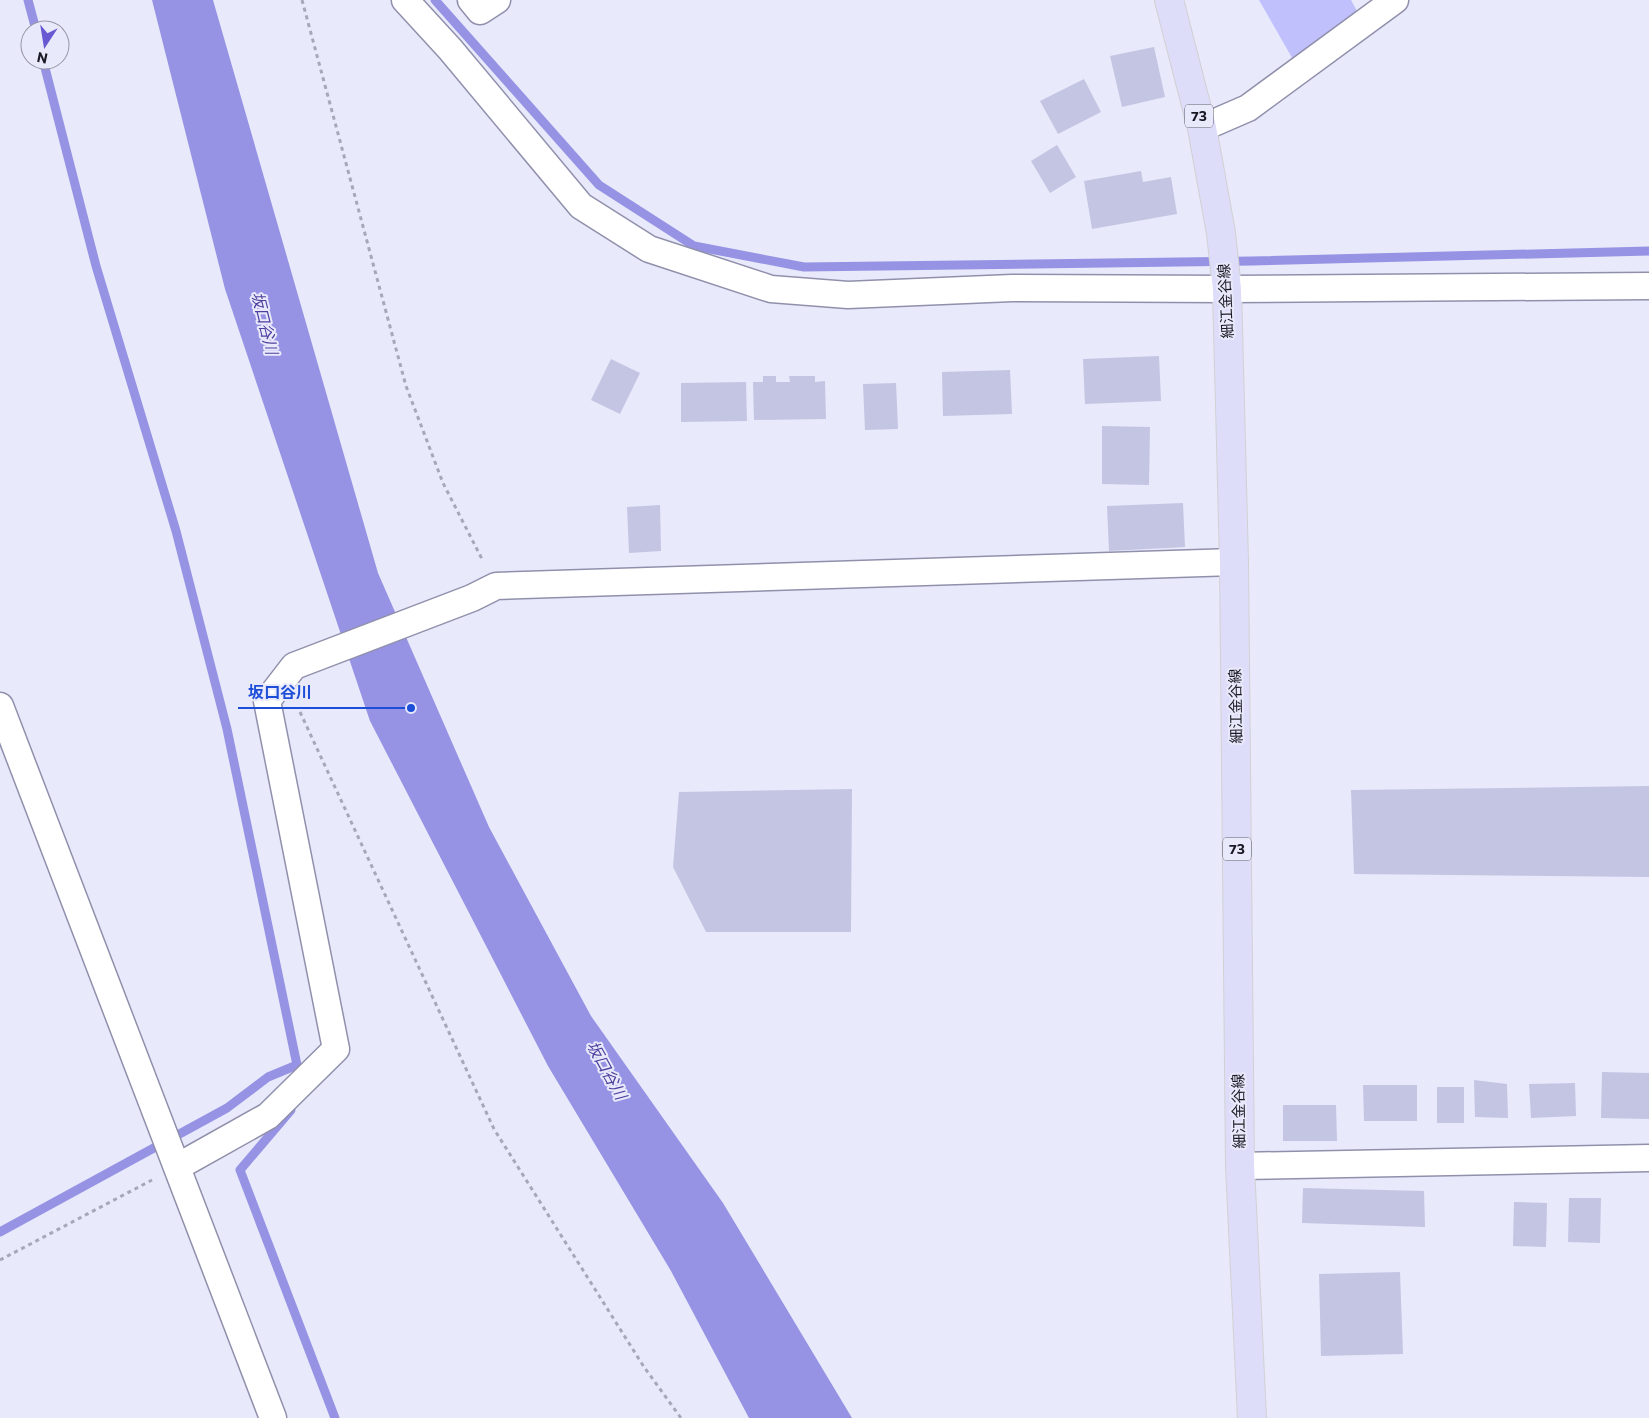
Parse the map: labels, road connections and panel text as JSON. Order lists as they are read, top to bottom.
{
  "streets": {
    "main road": ["73", "細江金谷線"]
  },
  "water": ["坂口谷川"],
  "places": ["坂口谷川"],
  "north": "bottom"
}
